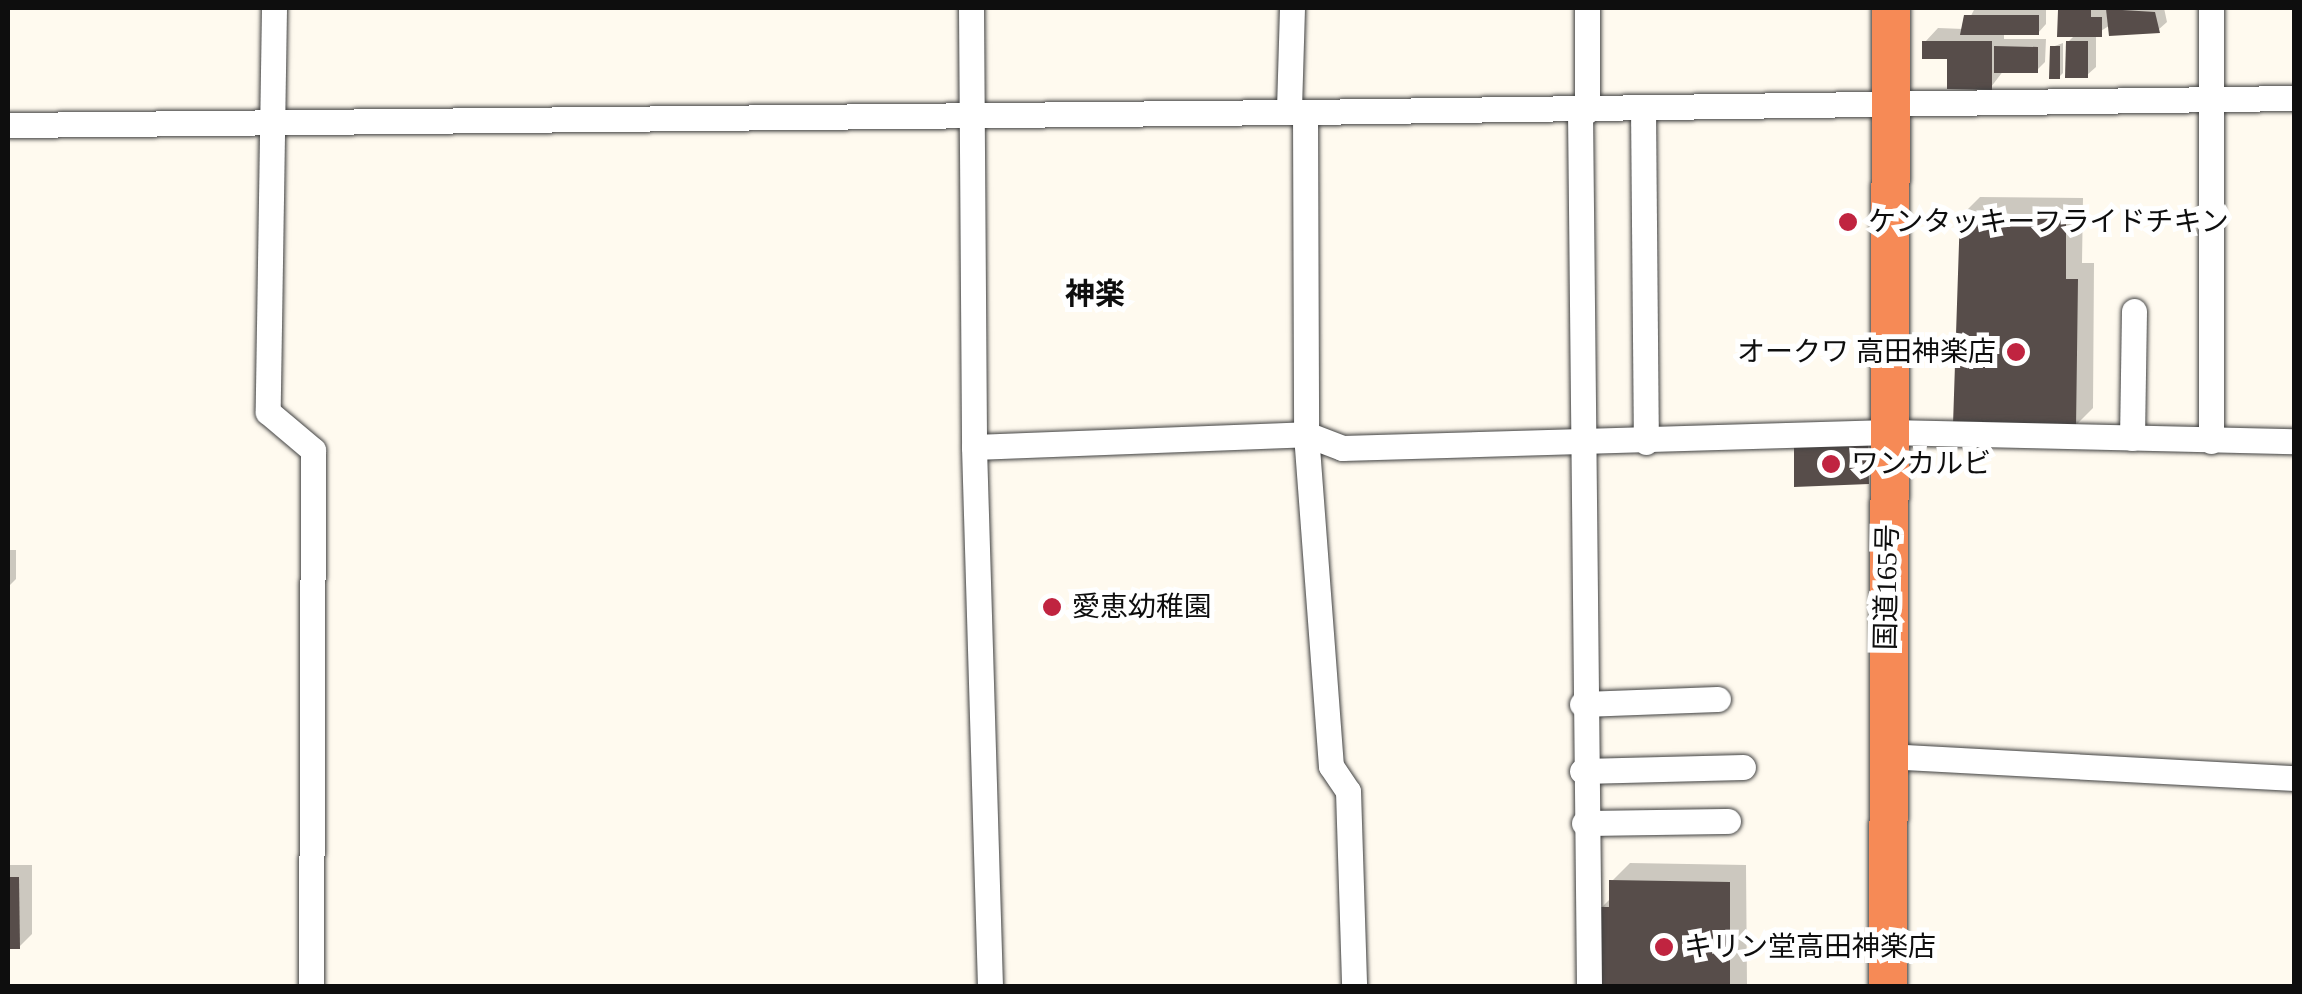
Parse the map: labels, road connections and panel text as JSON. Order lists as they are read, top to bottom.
{
  "streets": {
    "highway": ["国道165号"]
  },
  "districts": ["神楽"],
  "places": [
    "ケンタッキーフライドチキン",
    "オークワ 高田神楽店",
    "ワンカルビ",
    "愛恵幼稚園",
    "キリン堂高田神楽店"
  ]
}
